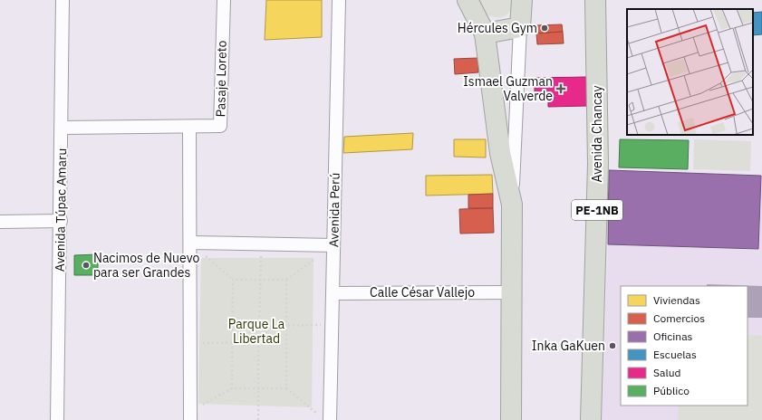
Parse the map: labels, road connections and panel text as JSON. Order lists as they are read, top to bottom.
{
  "streets": {
    "highway": ["Avenida Chancay", "PE-1NB"],
    "street": [
      "Pasaje Loreto",
      "Avenida Túpac Amaru",
      "Avenida Perú",
      "Calle César Vallejo"
    ]
  },
  "crossings": [
    ["Avenida Perú", "Calle César Vallejo"]
  ],
  "parks": ["Parque La Libertad"],
  "places": {
    "other": ["Hércules Gym", "Nacimos de Nuevo para ser Grandes", "Inka GaKuen"],
    "health": ["Ismael Guzman Valverde"]
  },
  "legend": [
    "Viviendas",
    "Comercios",
    "Oficinas",
    "Escuelas",
    "Salud",
    "Público"
  ]
}
